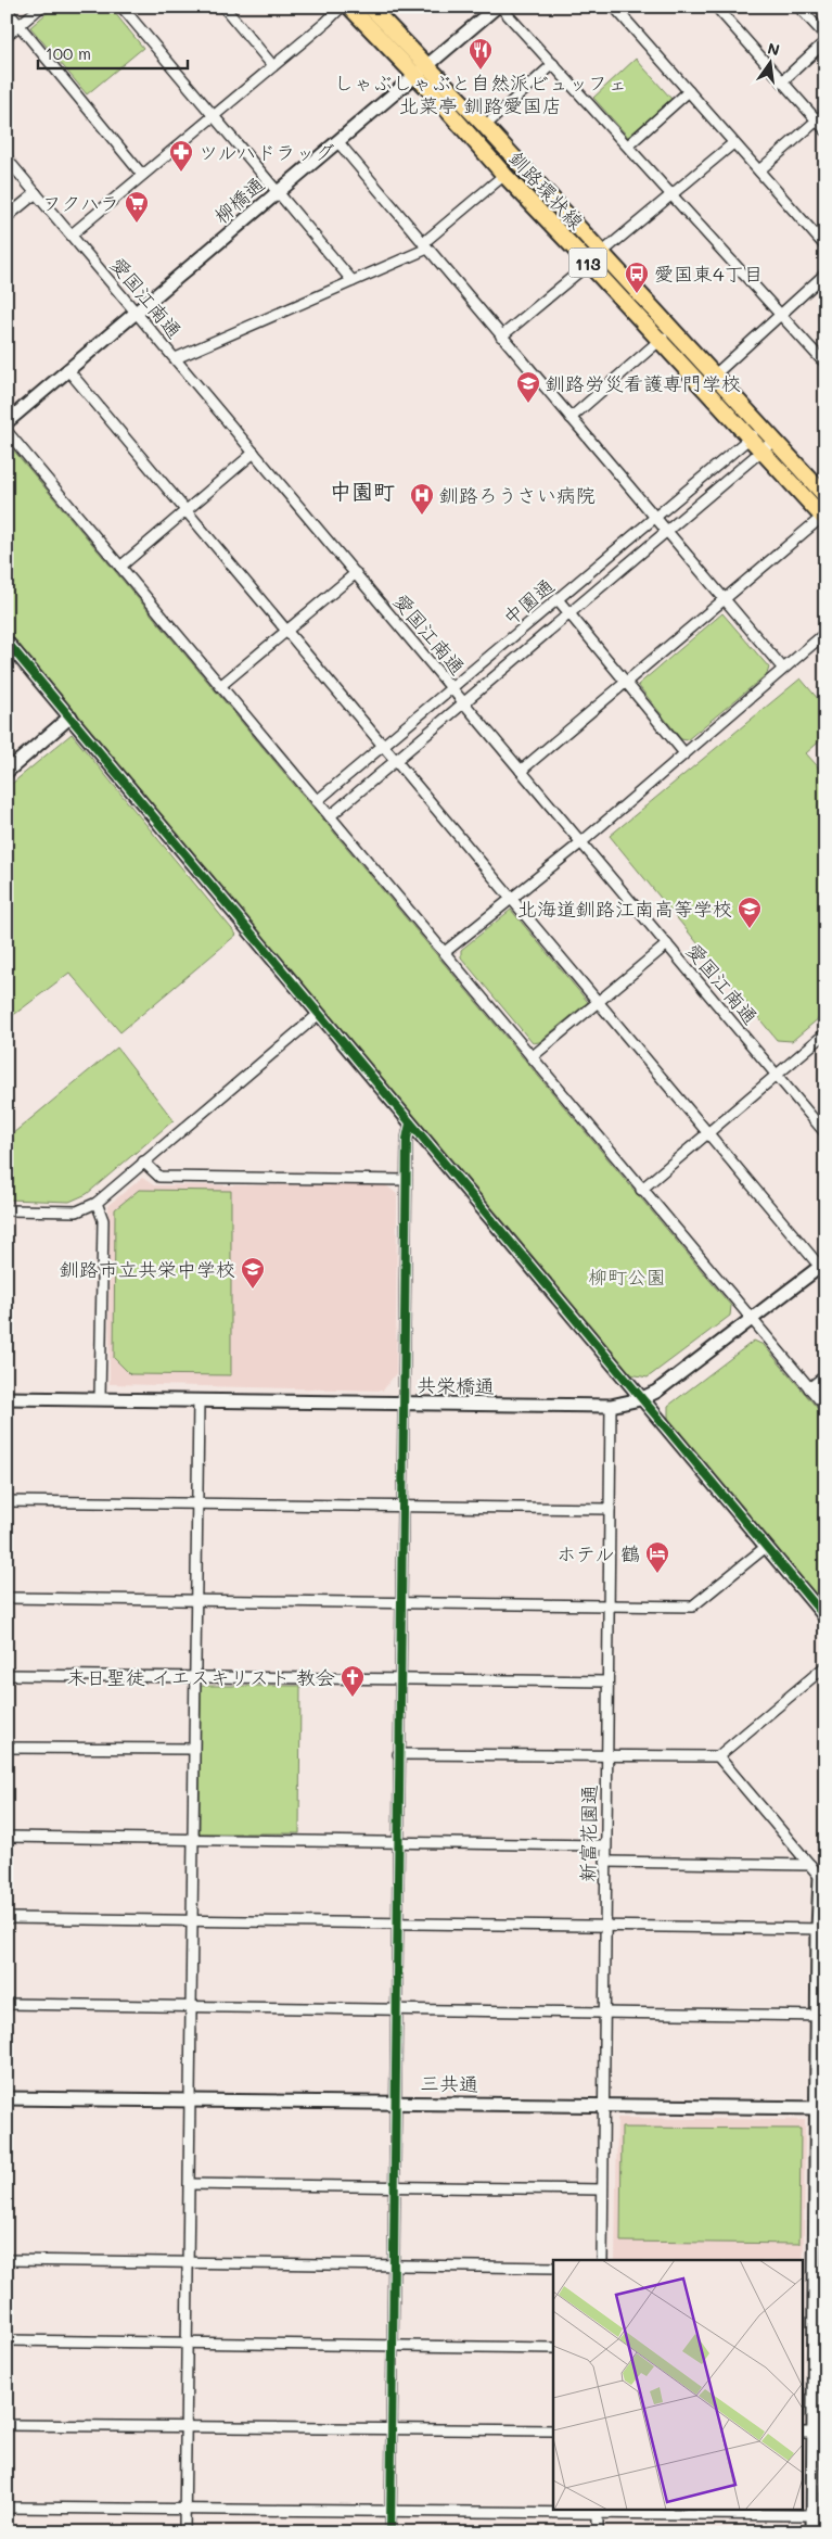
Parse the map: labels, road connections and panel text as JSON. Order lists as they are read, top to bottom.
{
  "streets": {
    "main road": ["釧路環状線", "113"],
    "street": [
      "柳橋通",
      "愛国江南通",
      "中園通",
      "共栄橋通",
      "新富花園通",
      "三共通"
    ]
  },
  "crossings": [
    ["釧路環状線", "柳橋通"],
    ["釧路環状線", "中園通"],
    ["柳橋通", "愛国江南通"],
    ["愛国江南通", "中園通"],
    ["共栄橋通", "新富花園通"],
    ["新富花園通", "三共通"]
  ],
  "districts": ["中園町"],
  "parks": ["柳町公園"],
  "places": {
    "restaurant": ["しゃぶしゃぶと自然派ビュッフェ 北菜亭 釧路愛国店"],
    "pharmacy": ["ツルハドラッグ"],
    "supermarket": ["フクハラ"],
    "bus stop": ["愛国東4丁目"],
    "school or university": ["釧路労災看護専門学校", "北海道釧路江南高等学校", "釧路市立共栄中学校"],
    "hospital": ["釧路ろうさい病院"],
    "hotel": ["ホテル 鶴"],
    "church": ["末日聖徒 イエスキリスト 教会"]
  },
  "scale_bar": "100 m",
  "north": "top"
}
